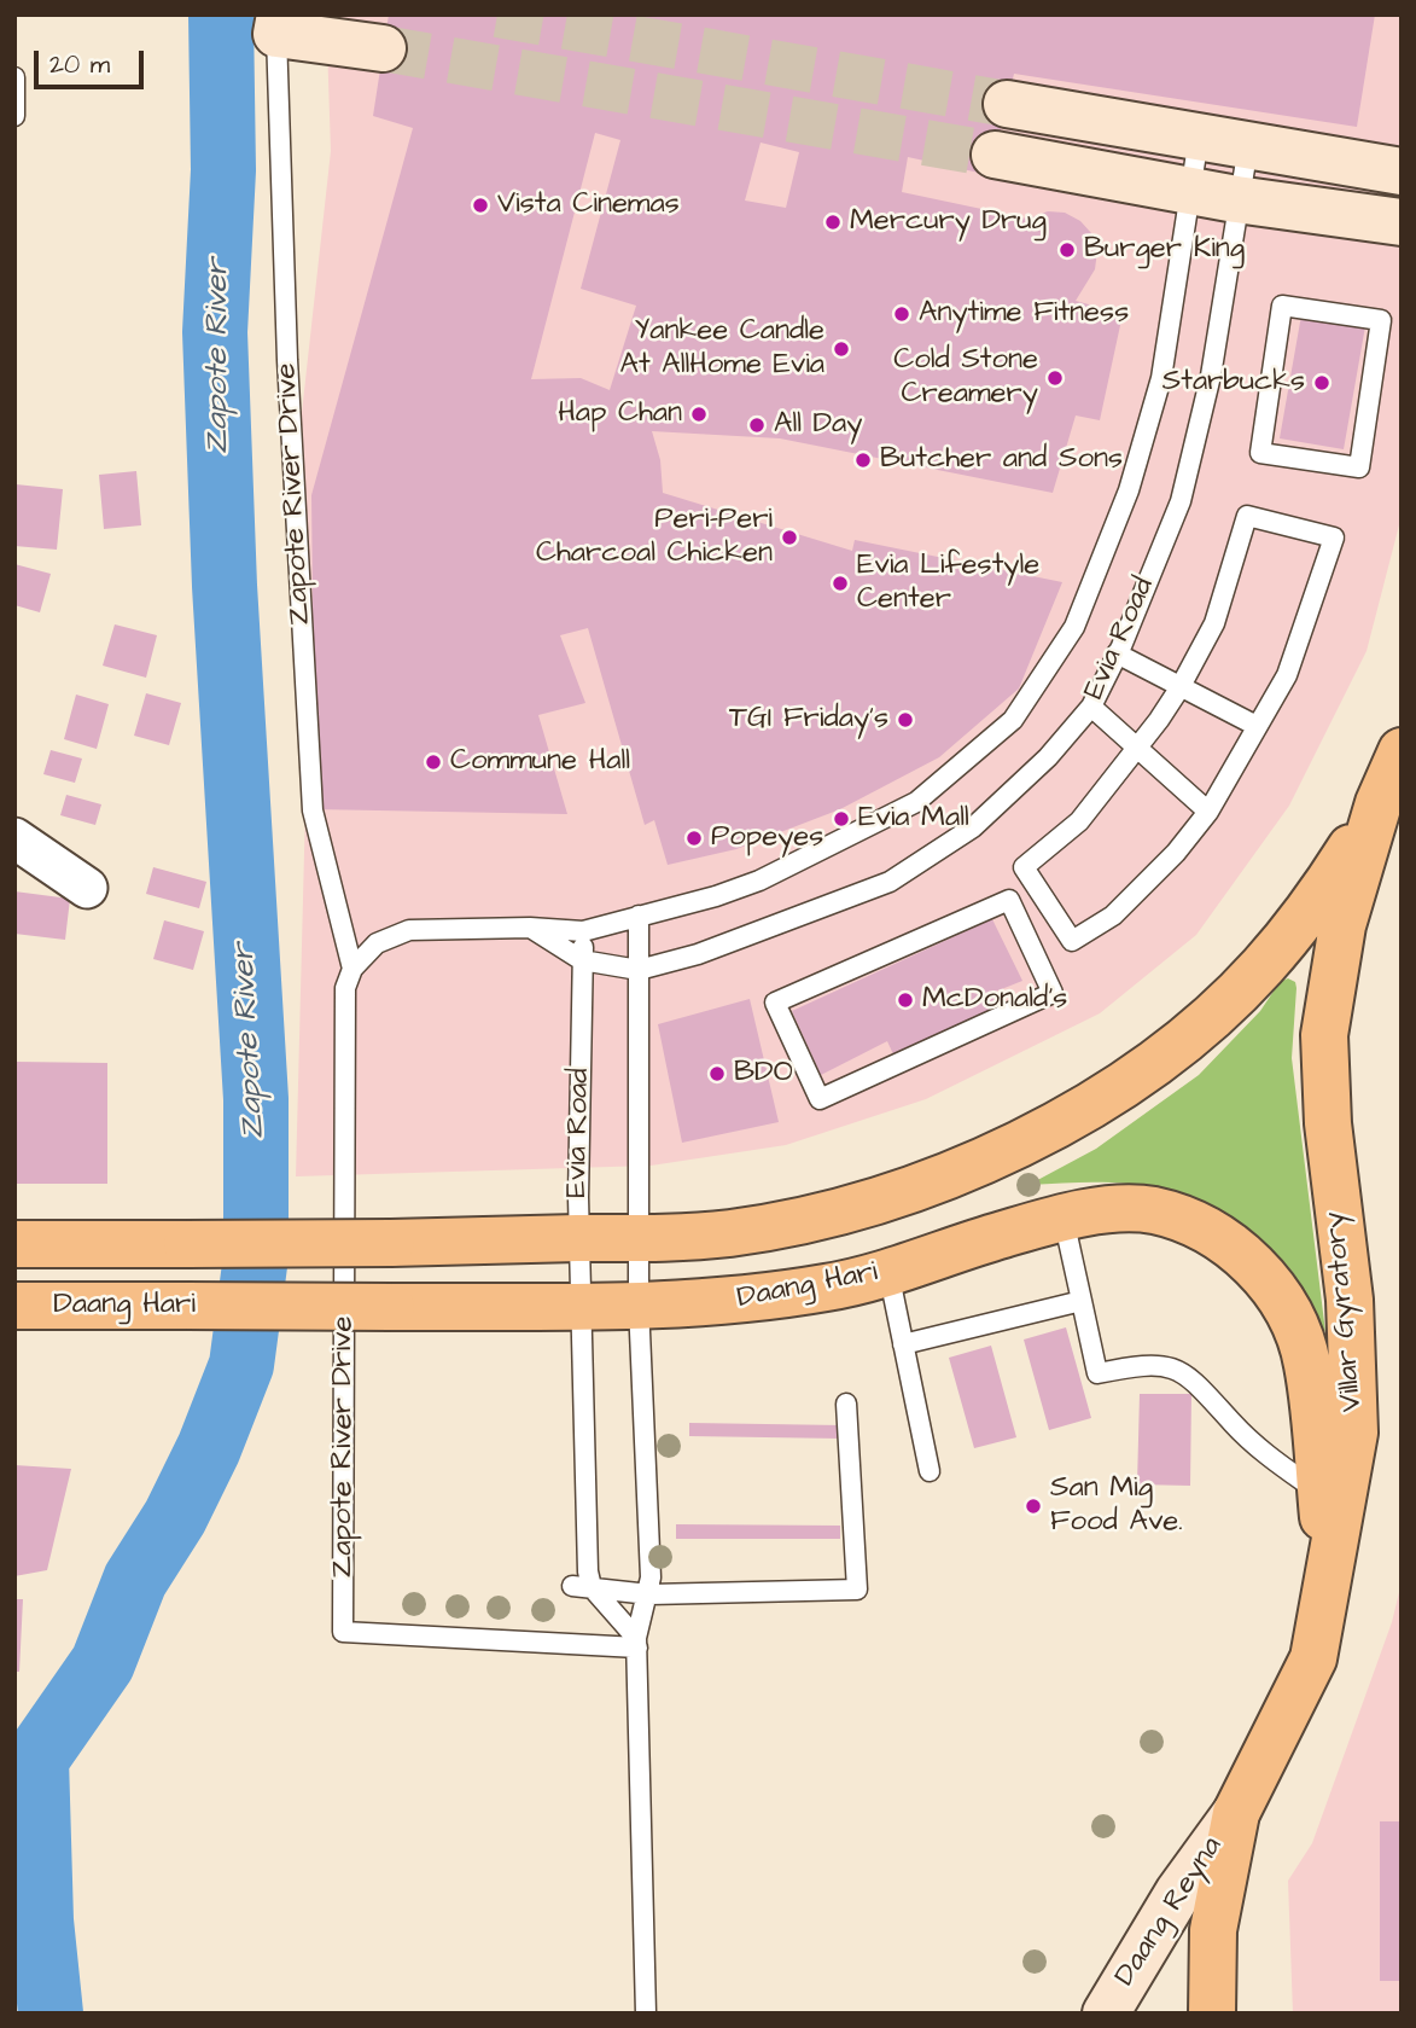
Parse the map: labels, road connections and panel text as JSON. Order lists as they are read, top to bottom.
{
  "streets": {
    "main road": ["Daang Hari", "Villar Gyratory"],
    "street": ["Daang Reyna"],
    "lane": ["Zapote River Drive", "Evia Road"]
  },
  "crossings": [
    ["Zapote River Drive", "Evia Road"],
    ["Evia Road", "Daang Hari"],
    ["Daang Hari", "Villar Gyratory"],
    ["Villar Gyratory", "Daang Reyna"]
  ],
  "water": ["Zapote River"],
  "places": [
    "Vista Cinemas",
    "Mercury Drug",
    "Burger King",
    "Anytime Fitness",
    "Yankee Candle At AllHome Evia",
    "Cold Stone Creamery",
    "Starbucks",
    "Hap Chan",
    "All Day",
    "Butcher and Sons",
    "Peri-Peri Charcoal Chicken",
    "Evia Lifestyle Center",
    "TGI Friday's",
    "Commune Hall",
    "Evia Mall",
    "Popeyes",
    "McDonald's",
    "BDO",
    "San Mig Food Ave."
  ],
  "scale_bar": "20 m"
}
